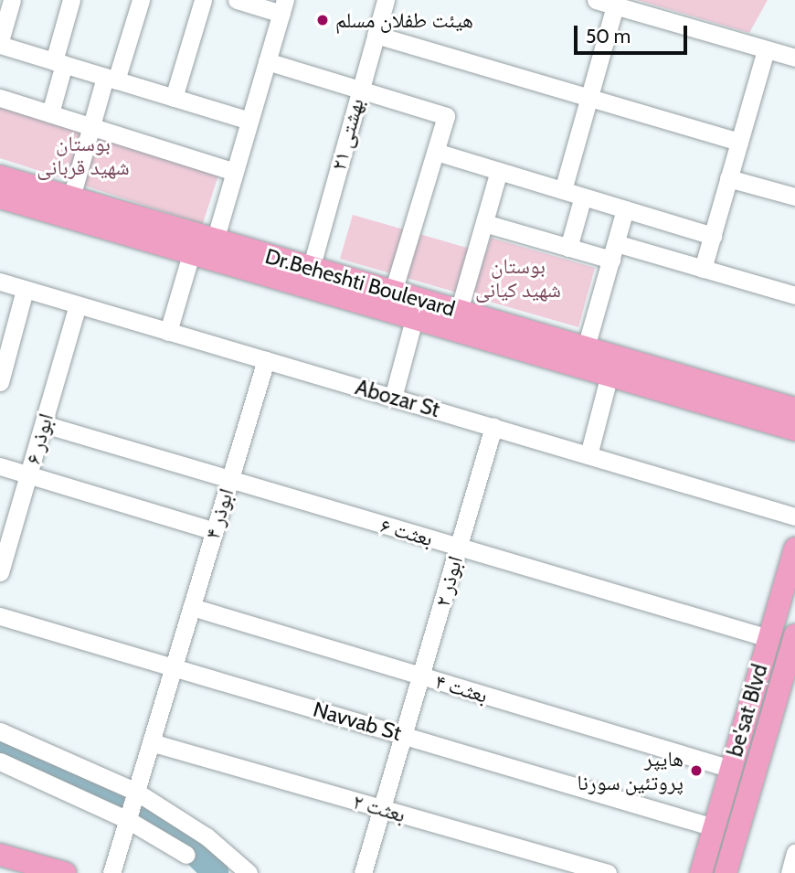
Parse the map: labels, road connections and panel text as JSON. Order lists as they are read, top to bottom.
{
  "streets": {
    "main road": ["Dr.Beheshti Boulevard", "be'sat Blvd"],
    "street": [
      "بهشتی ۲۱",
      "Abozar St",
      "ابوذر ۶",
      "ابوذر ۴",
      "بعثت ۶",
      "ابوذر ۲",
      "بعثت ۴",
      "Navvab St",
      "بعثت ۲"
    ]
  },
  "crossings": [
    ["بهشتی ۲۱", "Dr.Beheshti Boulevard"],
    ["Abozar St", "ابوذر ۶"],
    ["Abozar St", "ابوذر ۴"],
    ["Abozar St", "ابوذر ۲"],
    ["ابوذر ۶", "بعثت ۶"],
    ["ابوذر ۴", "بعثت ۶"],
    ["ابوذر ۴", "بعثت ۴"],
    ["ابوذر ۴", "Navvab St"],
    ["ابوذر ۴", "بعثت ۲"],
    ["بعثت ۶", "ابوذر ۲"],
    ["بعثت ۶", "be'sat Blvd"],
    ["ابوذر ۲", "بعثت ۴"],
    ["ابوذر ۲", "Navvab St"],
    ["ابوذر ۲", "بعثت ۲"],
    ["بعثت ۴", "be'sat Blvd"],
    ["be'sat Blvd", "Navvab St"]
  ],
  "parks": ["بوستان شهید قربانی", "بوستان شهید کیانی"],
  "places": ["هيئت طفلان مسلم", "هایپر پروتئین سورنا"],
  "scale_bar": "50 m"
}
